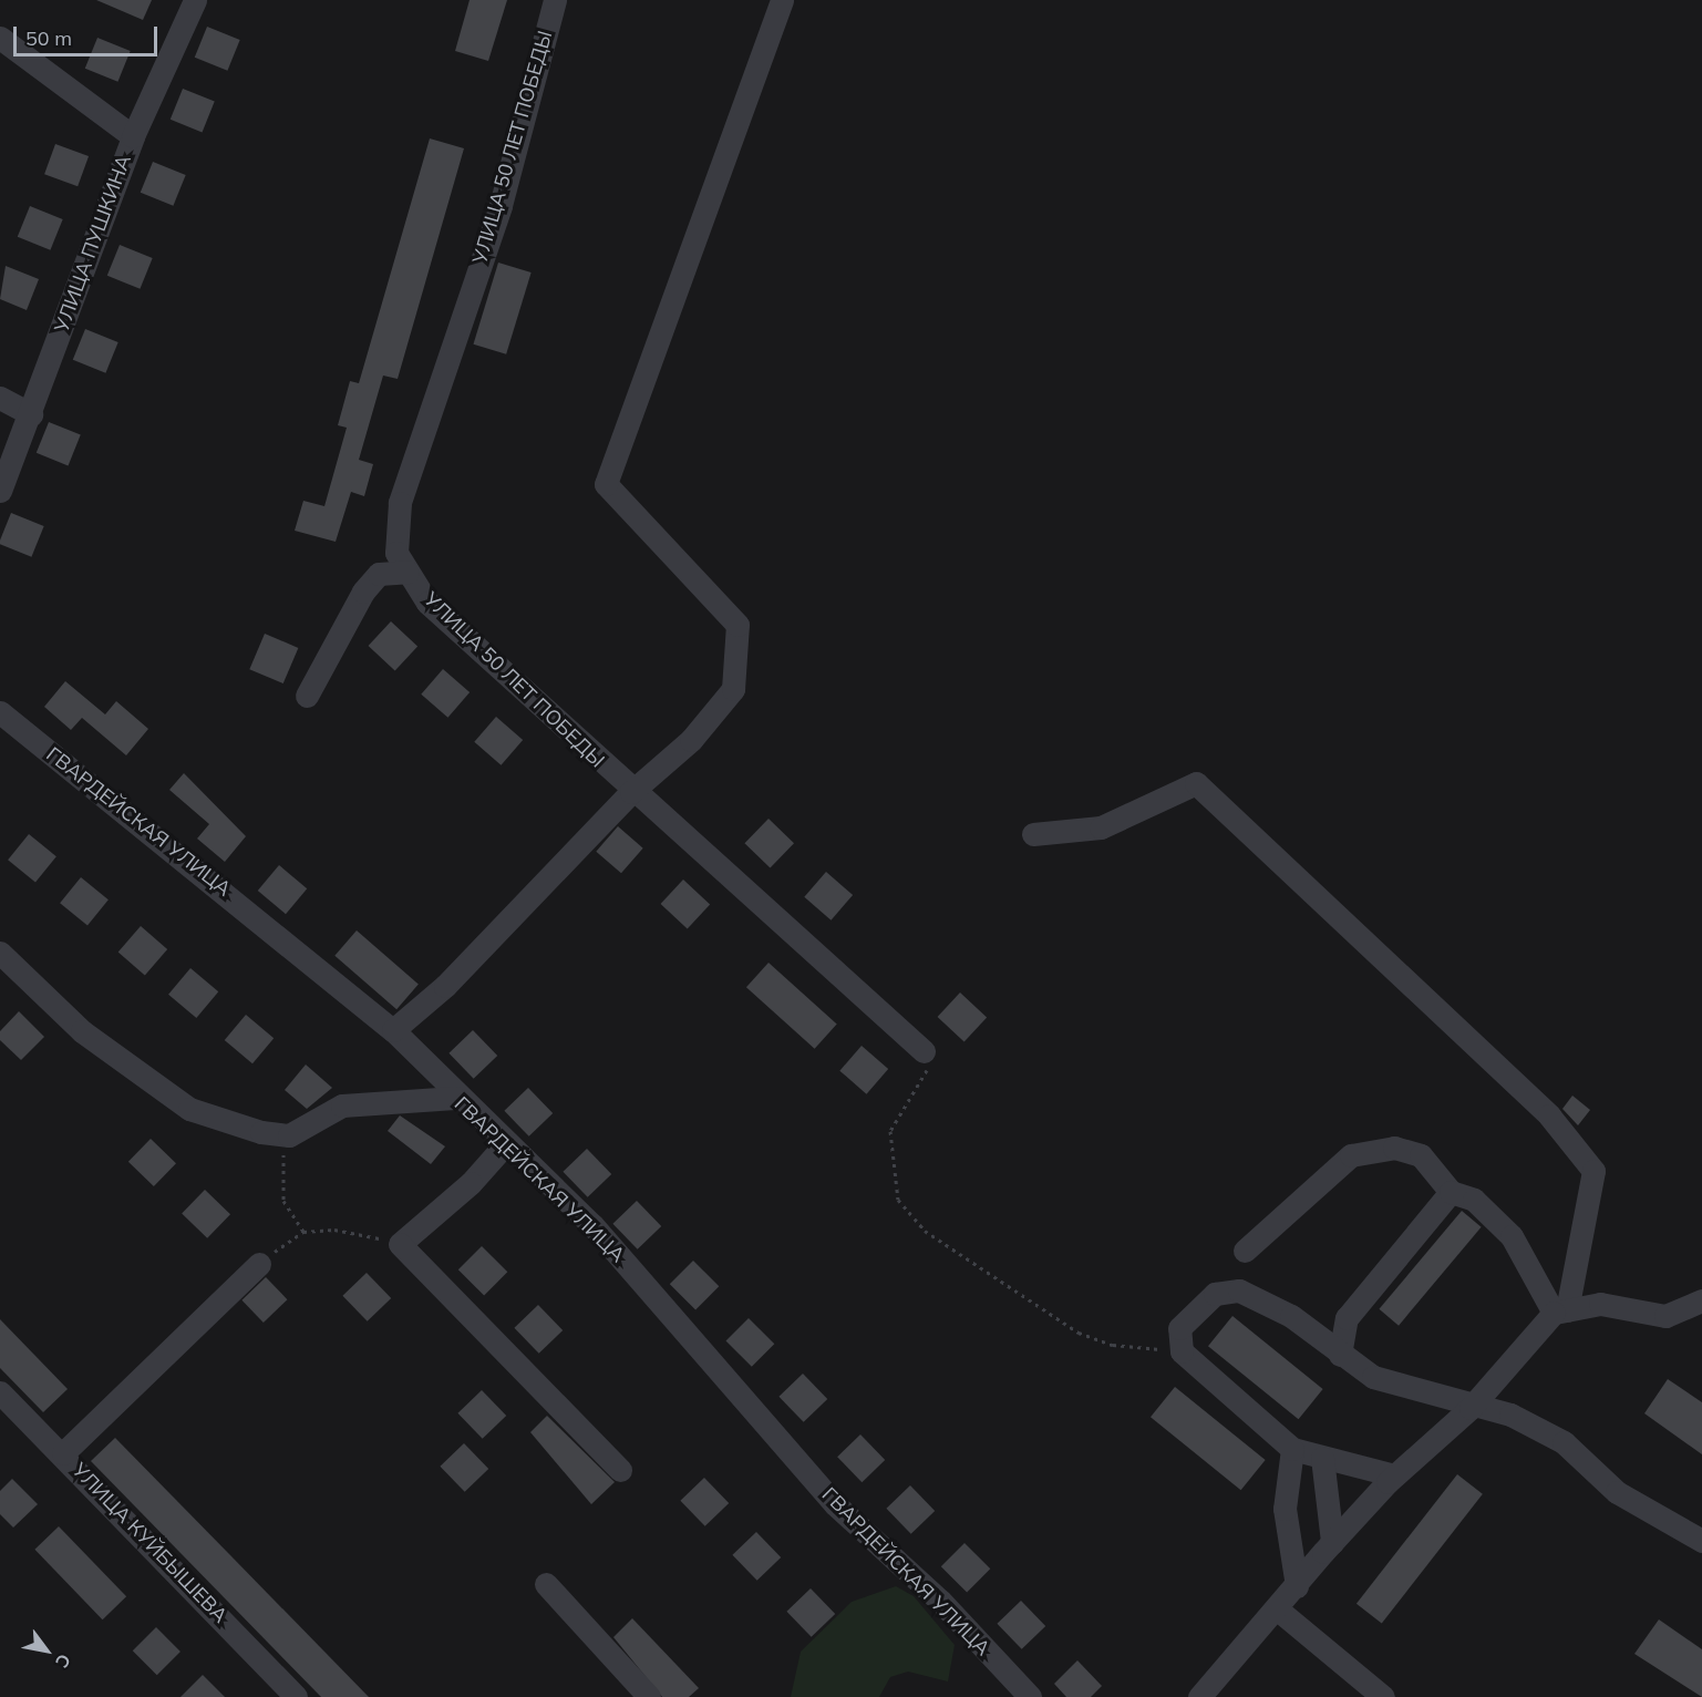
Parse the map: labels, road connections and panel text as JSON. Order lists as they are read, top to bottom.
{
  "streets": {
    "street": [
      "УЛИЦА 50 ЛЕТ ПОБЕДЫ",
      "УЛИЦА ПУШКИНА",
      "ГВАРДЕЙСКАЯ УЛИЦА",
      "УЛИЦА КУЙБЫШЕВА"
    ]
  },
  "scale_bar": "50 m",
  "north": "bottom right"
}
